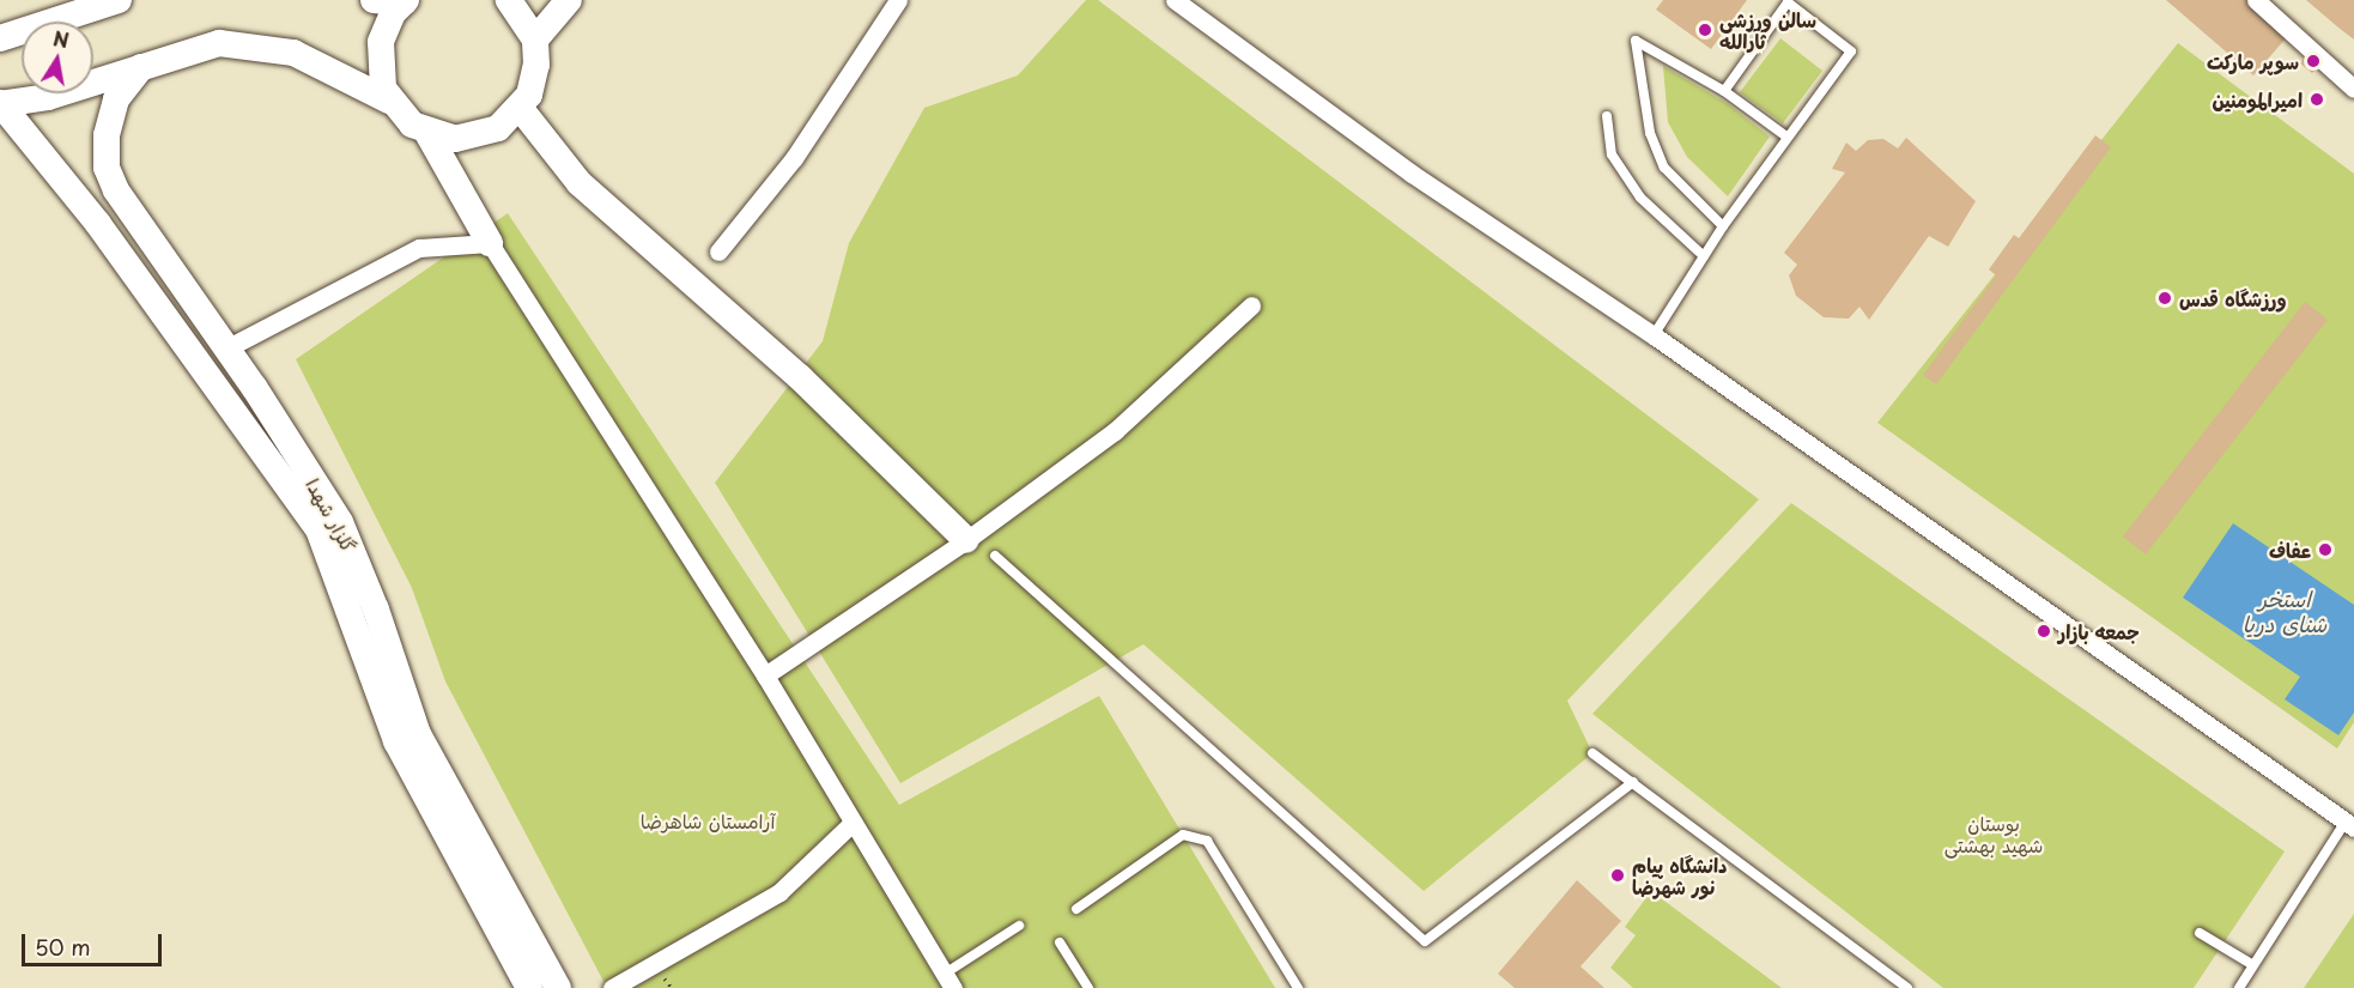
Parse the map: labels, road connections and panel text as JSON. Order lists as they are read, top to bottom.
{
  "streets": {
    "street": ["گلزار شهدا"]
  },
  "water": ["استخر شنای دریا"],
  "parks": ["آرامستان شاهرضا", "بوستان شهید بهشتی"],
  "places": [
    "سالن ورزشی ثارالله",
    "سوپر مارکت",
    "امیرالمومنین",
    "ورزشگاه قدس",
    "عفاف",
    "جمعه بازار",
    "دانشگاه پیام نور شهرضا"
  ],
  "scale_bar": "50 m",
  "north": "top"
}
